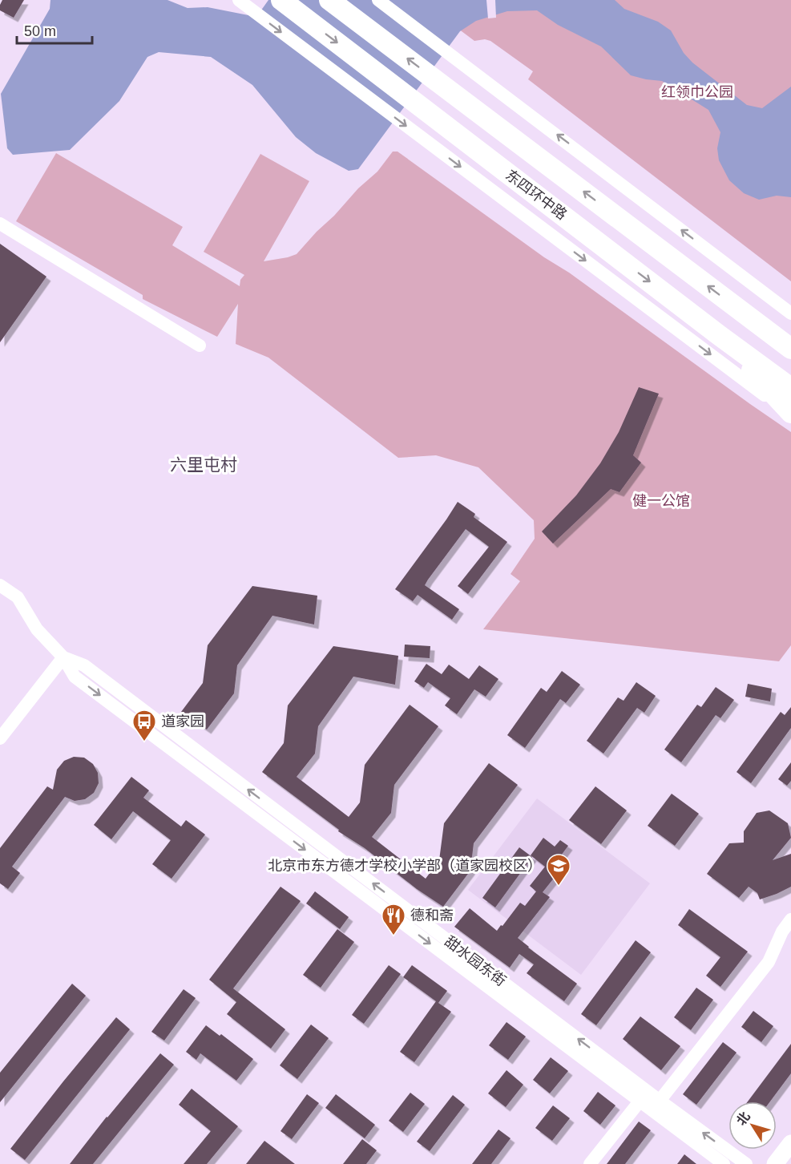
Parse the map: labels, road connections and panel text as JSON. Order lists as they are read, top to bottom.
{
  "streets": {
    "highway": ["东四环中路"],
    "street": ["甜水园东街"]
  },
  "districts": ["六里屯村"],
  "parks": ["红领巾公园", "健一公馆"],
  "places": {
    "bus stop": ["道家园"],
    "school or university": ["北京市东方德才学校小学部（道家园校区）"],
    "restaurant": ["德和斋"]
  },
  "scale_bar": "50 m",
  "north": "top left"
}
